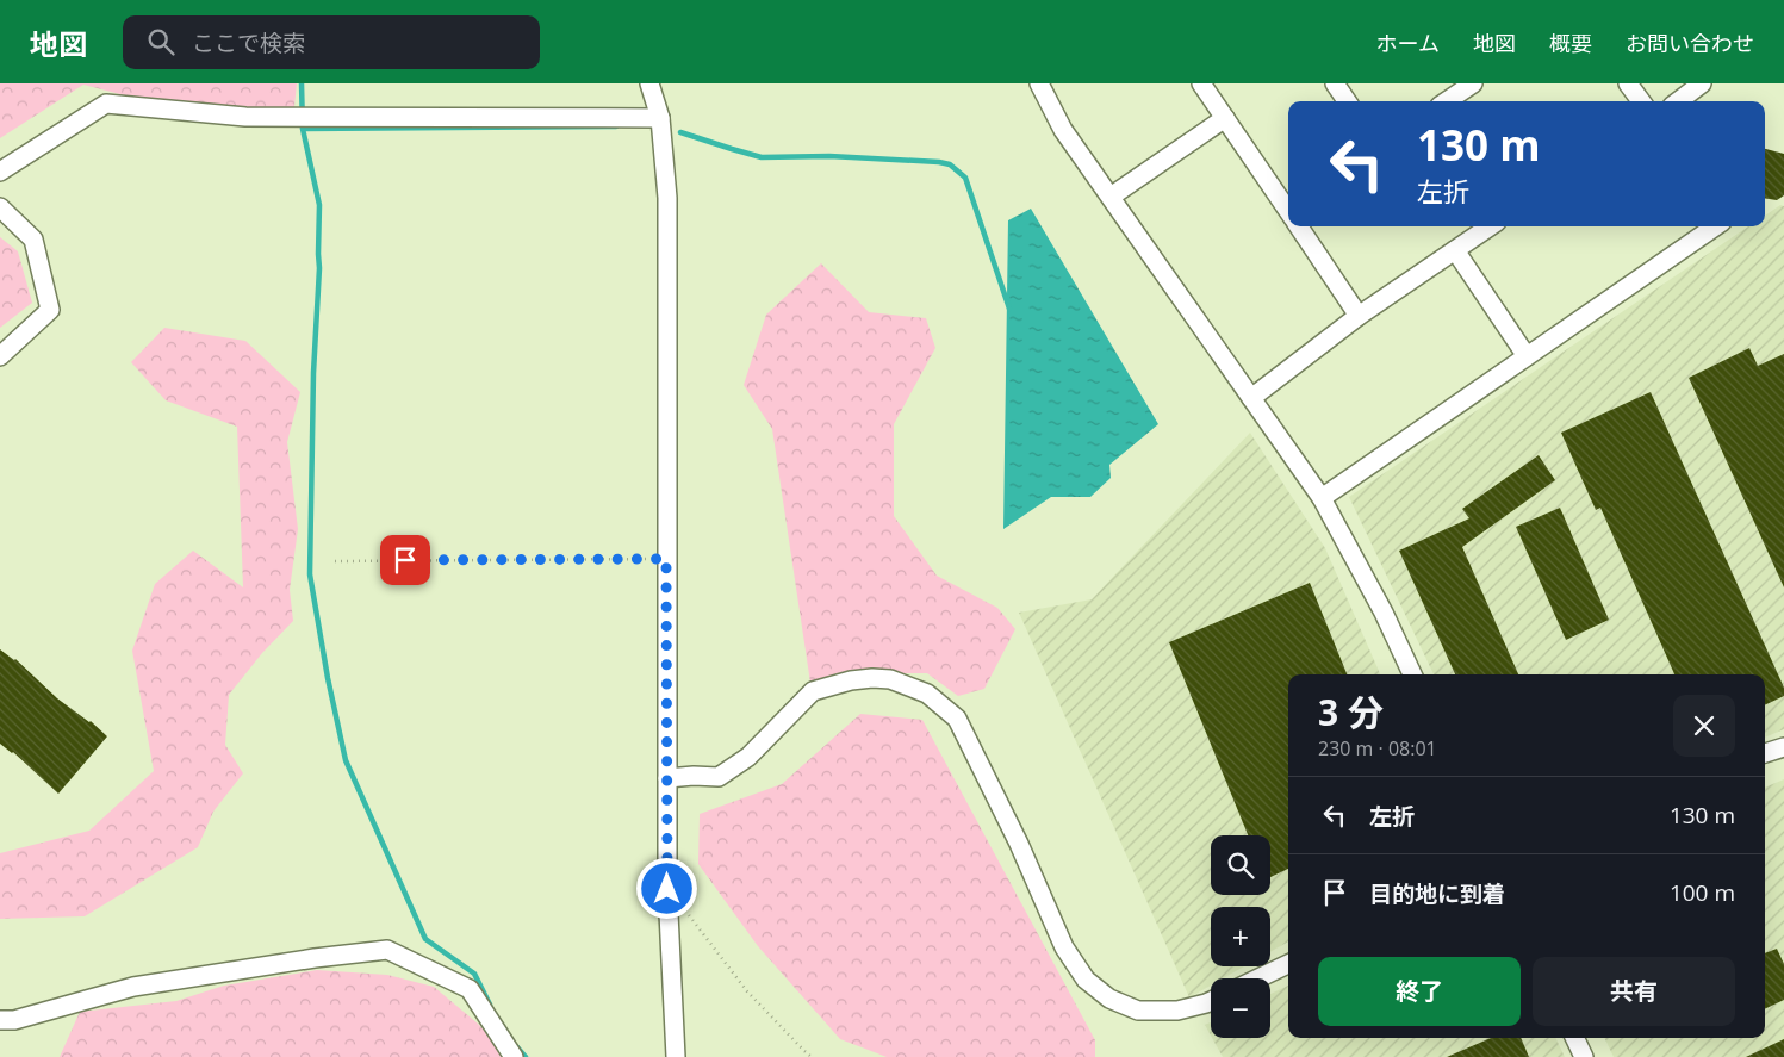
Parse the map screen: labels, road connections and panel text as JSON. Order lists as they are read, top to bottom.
{
  "page": {
    "header": "地図",
    "search": "ここで検索",
    "nav": [
      "ホーム",
      "地図",
      "概要",
      "お問い合わせ"
    ],
    "turn": ["130 m", "左折"],
    "heading": ["3 分", "230 m · 08:01"],
    "list": [
      {
        "name": "左折",
        "value": "130 m"
      },
      {
        "name": "目的地に到着",
        "value": "100 m"
      }
    ],
    "map_buttons": ["+", "−"],
    "buttons": ["終了", "共有"]
  }
}
